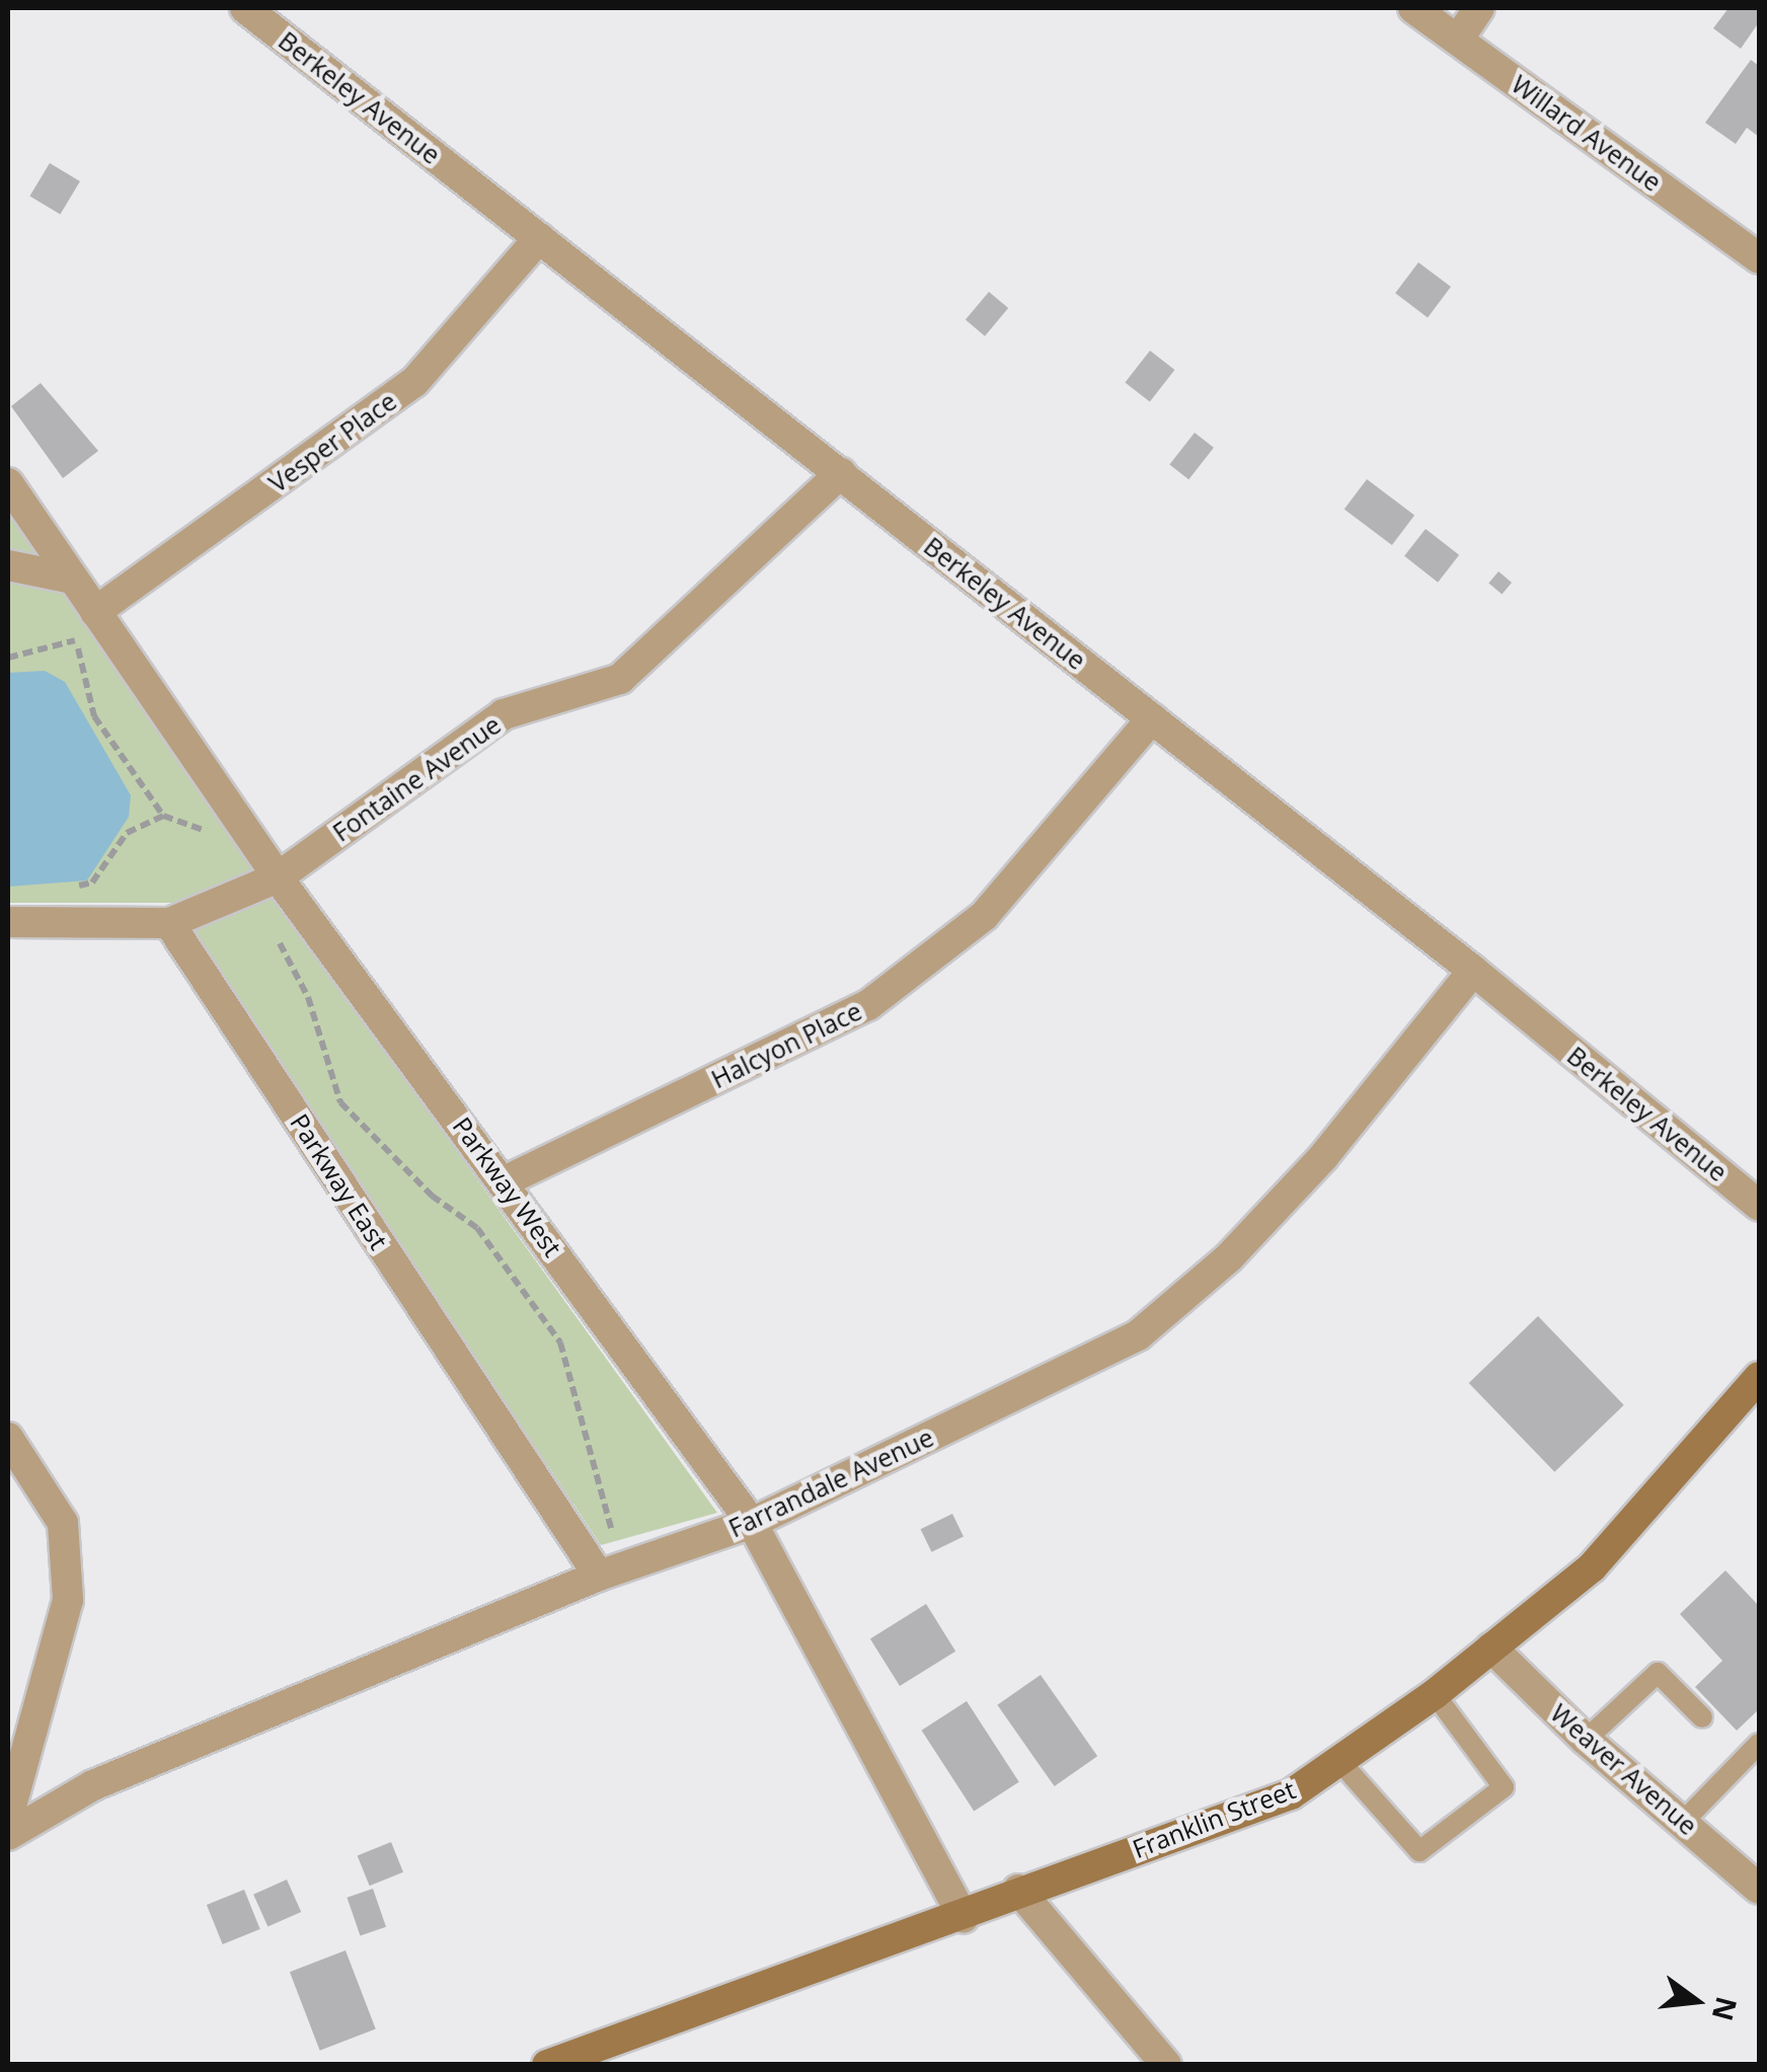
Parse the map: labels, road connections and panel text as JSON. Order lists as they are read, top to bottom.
{
  "streets": {
    "main road": ["Franklin Street"],
    "street": [
      "Berkeley Avenue",
      "Willard Avenue",
      "Vesper Place",
      "Fontaine Avenue",
      "Halcyon Place",
      "Parkway East",
      "Parkway West",
      "Farrandale Avenue",
      "Weaver Avenue"
    ]
  },
  "crossings": [
    ["Berkeley Avenue", "Vesper Place"],
    ["Berkeley Avenue", "Fontaine Avenue"],
    ["Berkeley Avenue", "Halcyon Place"],
    ["Berkeley Avenue", "Farrandale Avenue"],
    ["Vesper Place", "Parkway West"],
    ["Fontaine Avenue", "Parkway East"],
    ["Fontaine Avenue", "Parkway West"],
    ["Halcyon Place", "Parkway West"],
    ["Parkway East", "Farrandale Avenue"],
    ["Parkway West", "Farrandale Avenue"],
    ["Parkway West", "Franklin Street"],
    ["Weaver Avenue", "Franklin Street"]
  ],
  "north": "right"
}
